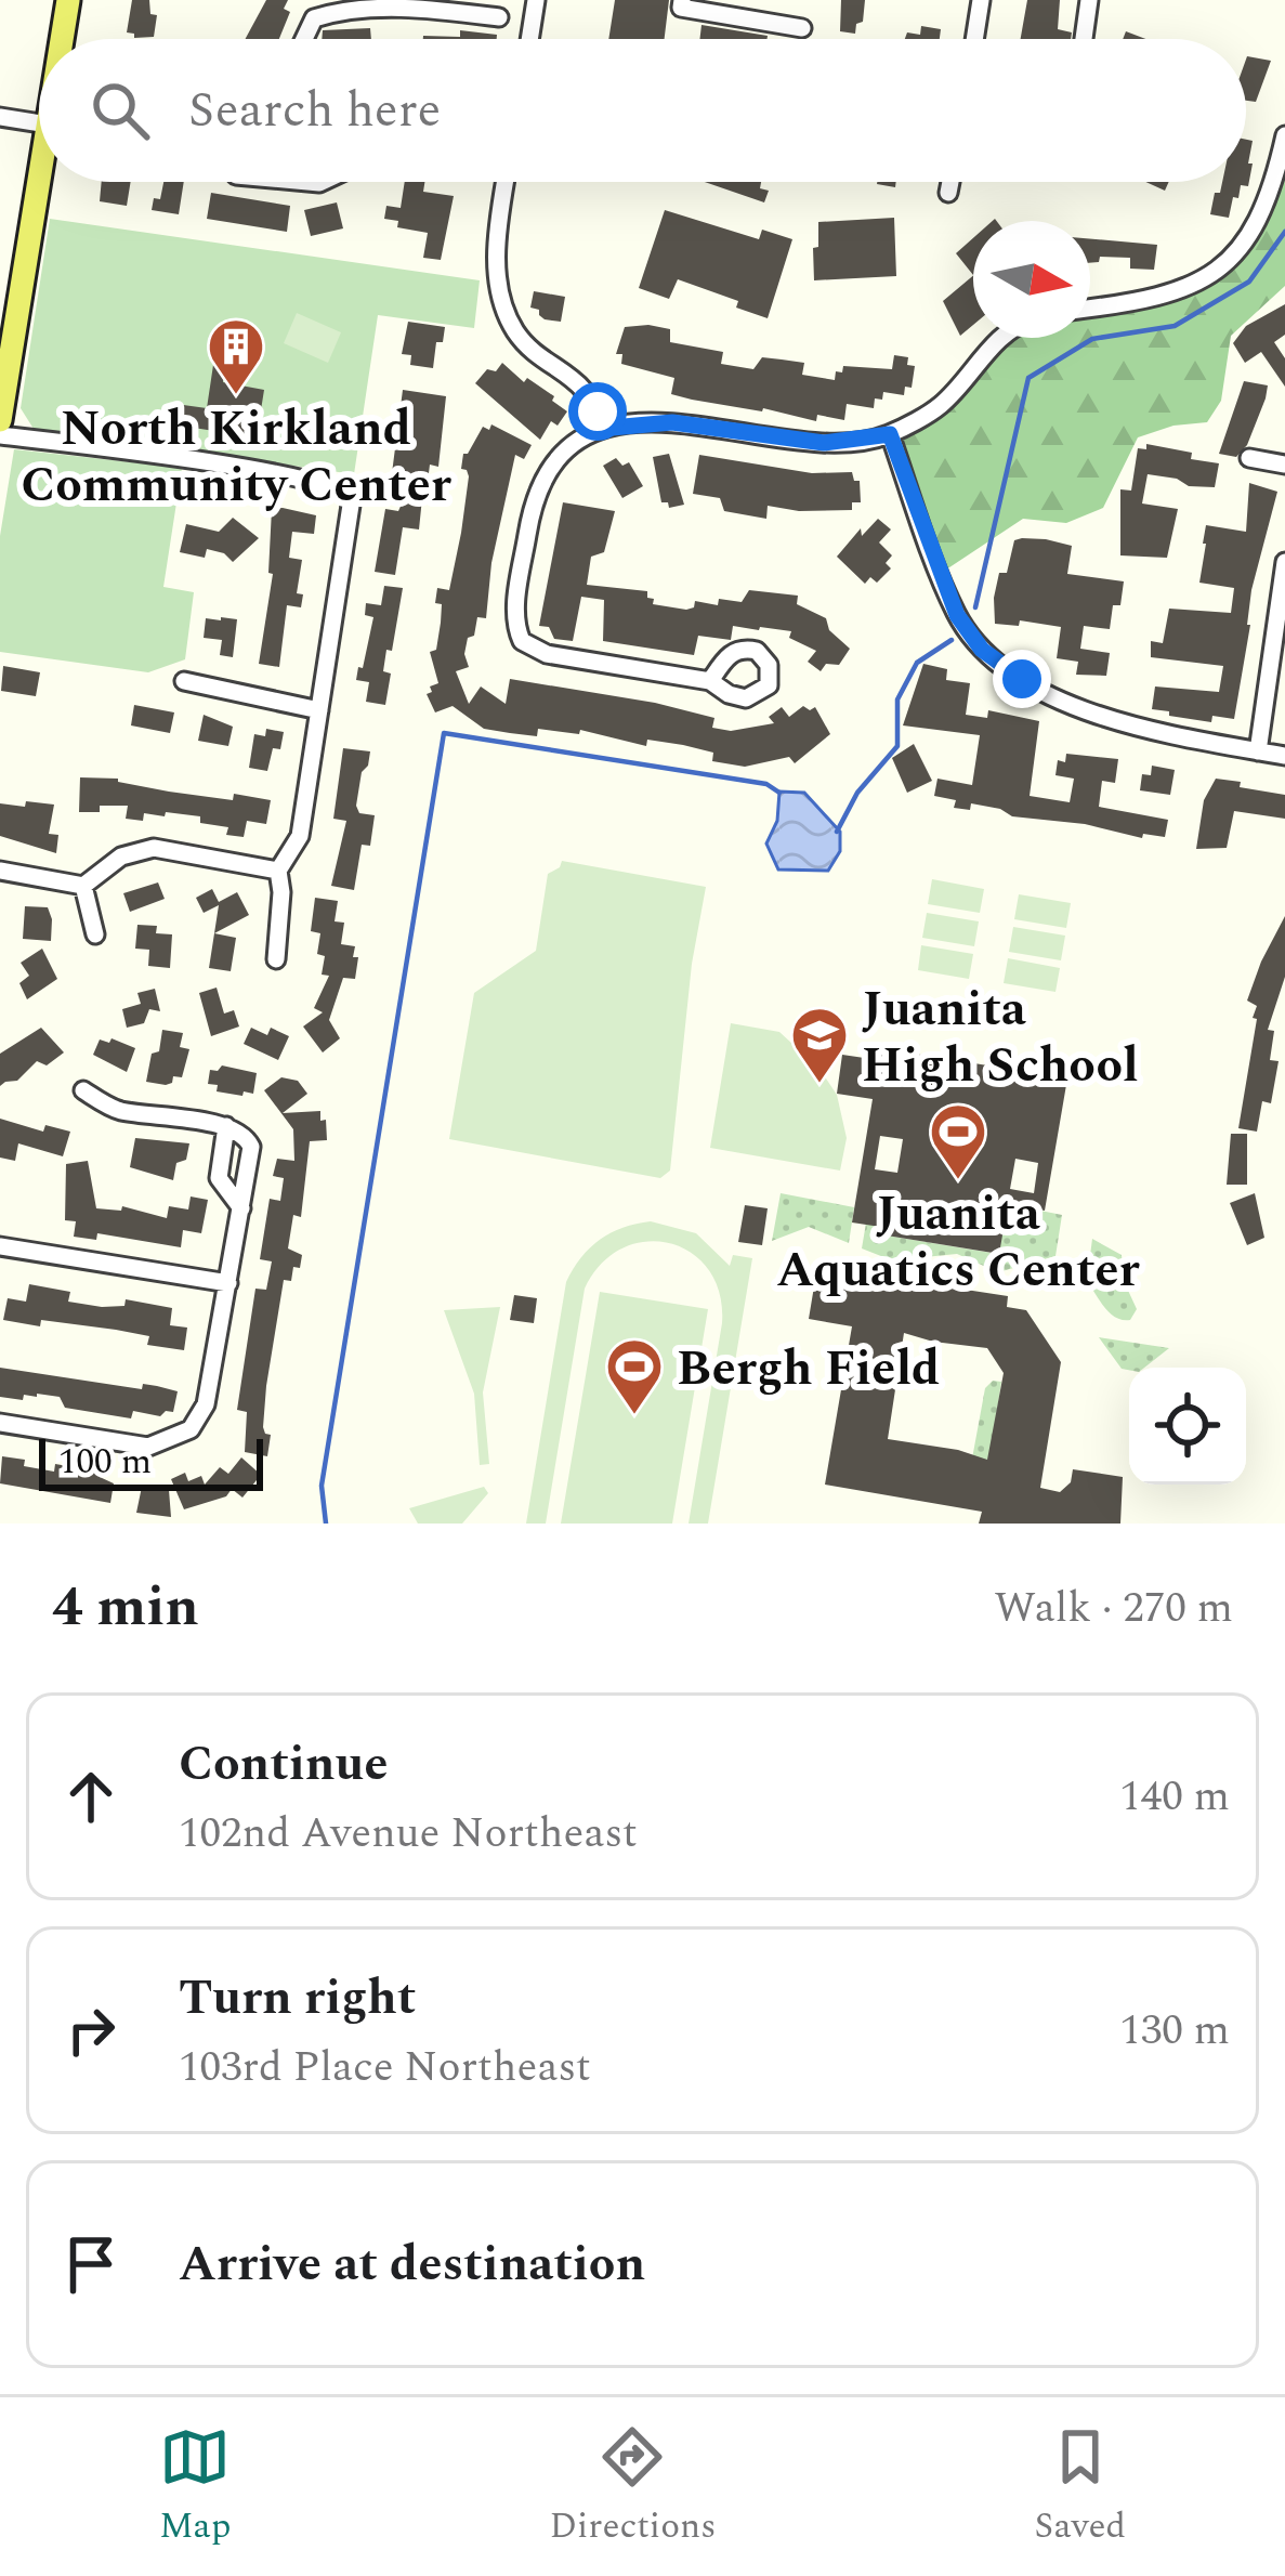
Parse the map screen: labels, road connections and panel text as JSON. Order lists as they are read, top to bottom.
{
  "places": {
    "building": ["North Kirkland Community Center"],
    "school or university": ["Juanita High School"],
    "sports": ["Juanita Aquatics Center", "Bergh Field"]
  },
  "scale_bar": "100 m",
  "north": "right",
  "page": {
    "search": "Search here",
    "scale": "100 m",
    "heading": ["4 min", "Walk · 270 m"],
    "list": [
      ["Continue", "102nd Avenue Northeast", "140 m"],
      ["Turn right", "103rd Place Northeast", "130 m"],
      "Arrive at destination"
    ],
    "nav": ["Map", "Directions", "Saved"]
  }
}
